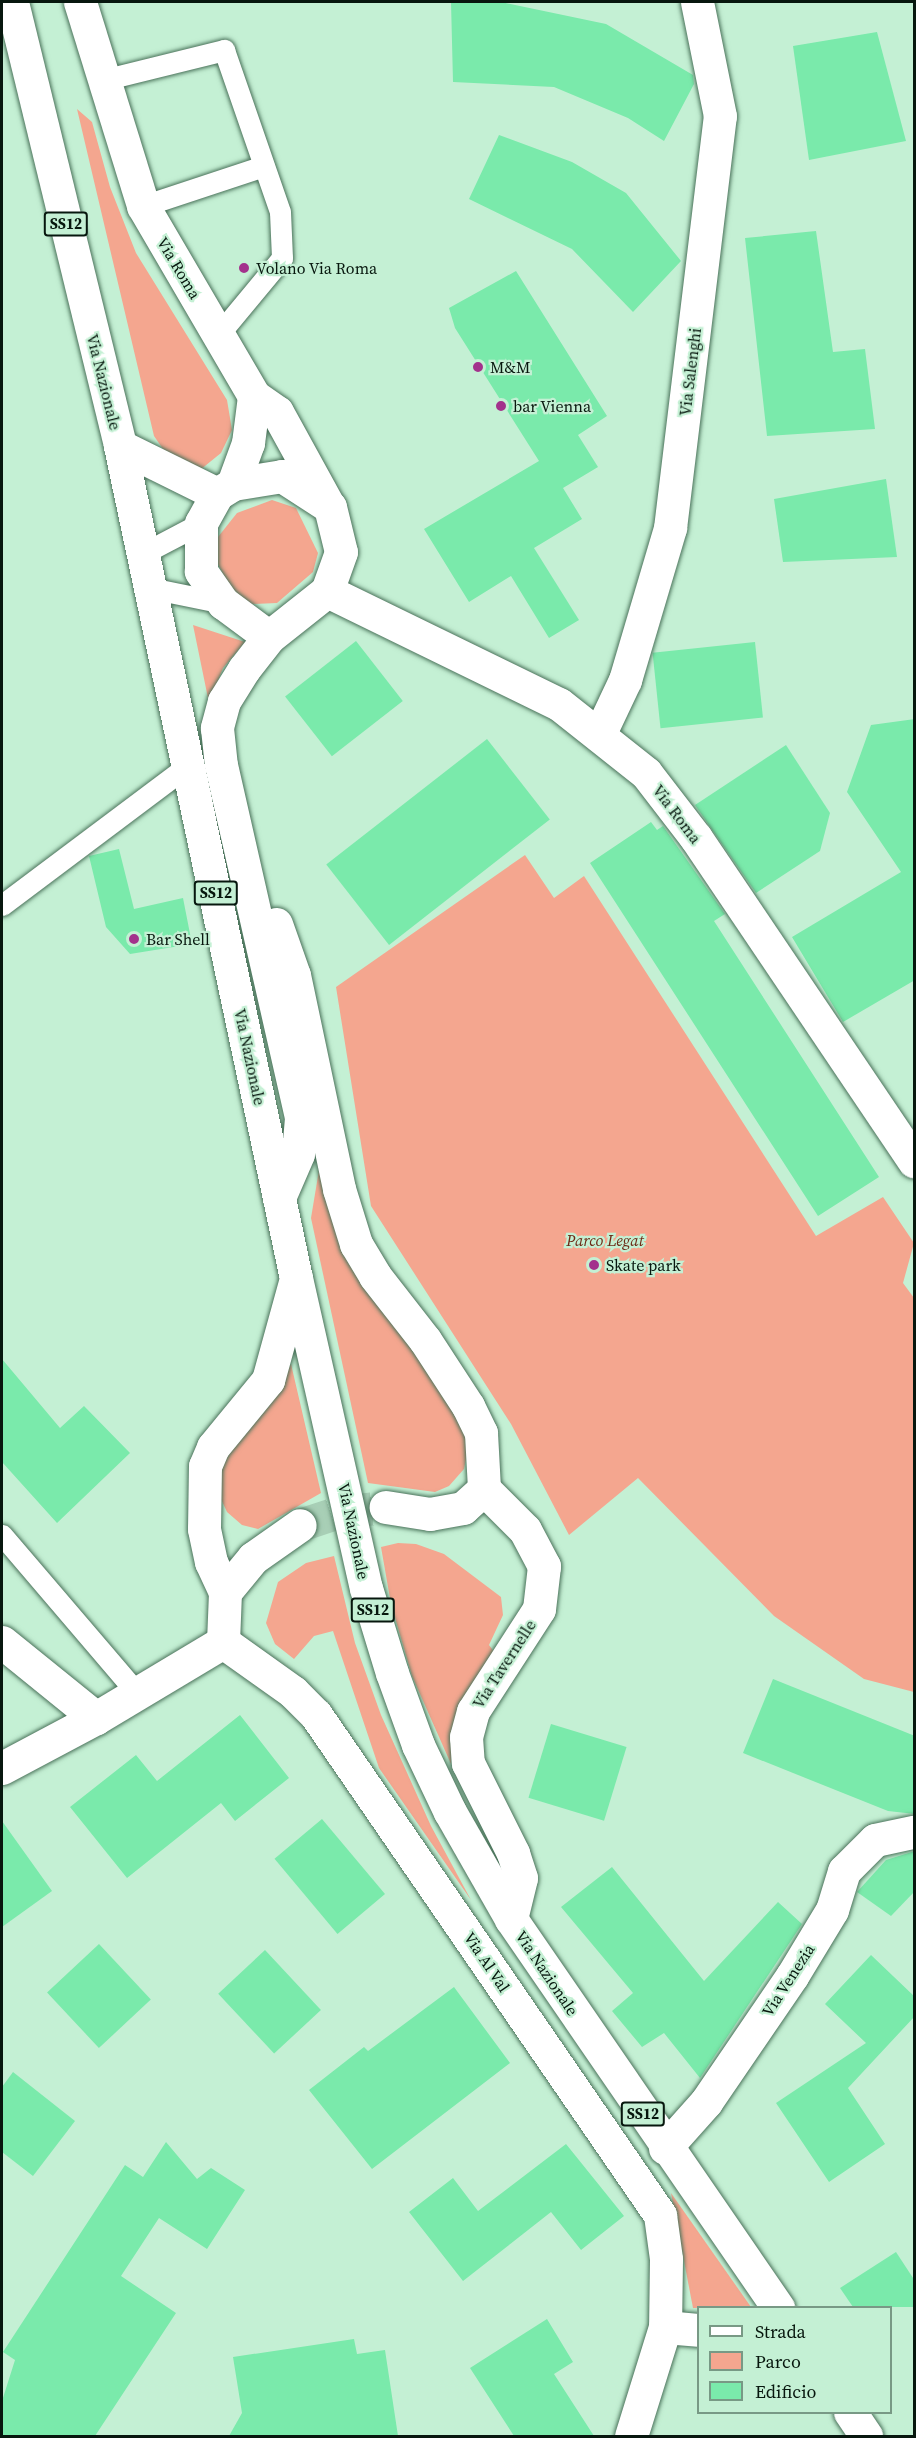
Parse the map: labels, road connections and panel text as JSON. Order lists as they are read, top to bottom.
{
  "streets": {
    "street": [
      "SS12",
      "Via Roma",
      "Via Salenghi",
      "Via Nazionale",
      "Via Tavernelle",
      "Via Al Val",
      "Via Venezia"
    ]
  },
  "crossings": [
    ["Via Roma", "Via Salenghi"],
    ["Via Nazionale", "Via Tavernelle"],
    ["Via Nazionale", "Via Venezia"]
  ],
  "parks": ["Parco Legat"],
  "places": [
    "Volano Via Roma",
    "M&M",
    "bar Vienna",
    "Bar Shell",
    "Skate park"
  ],
  "legend": ["Strada", "Parco", "Edificio"]
}
